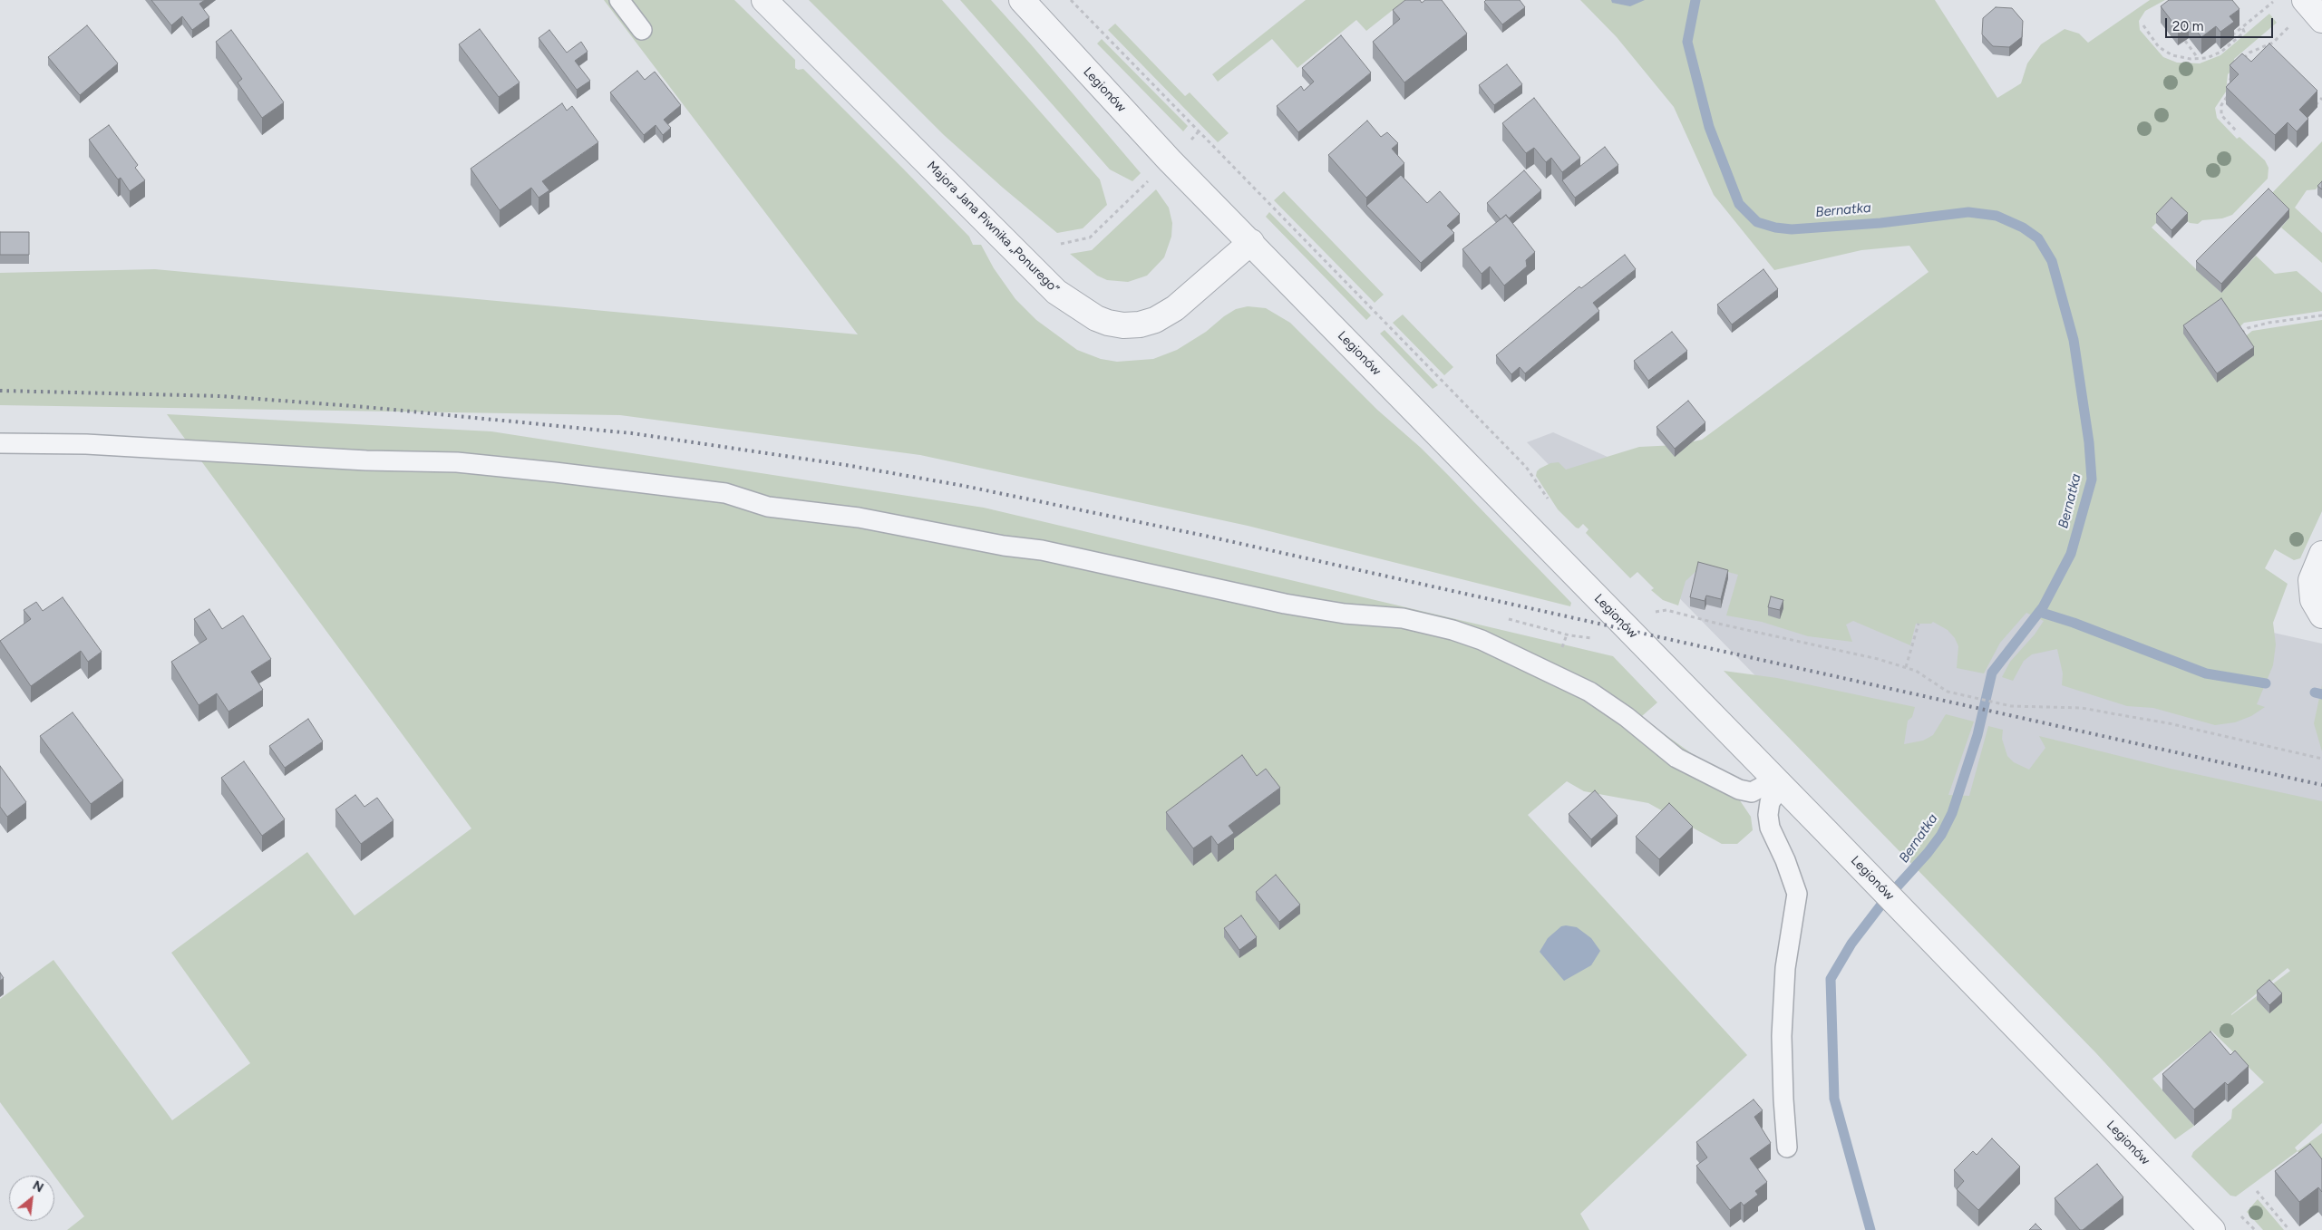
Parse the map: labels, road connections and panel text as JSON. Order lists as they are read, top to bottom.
{
  "streets": {
    "street": ["Legionów", "Majora Jana Piwnika „Ponurego”"]
  },
  "crossings": [
    ["Legionów", "Majora Jana Piwnika „Ponurego”"]
  ],
  "water": ["Bernatka"],
  "scale_bar": "20 m",
  "north": "top right"
}
